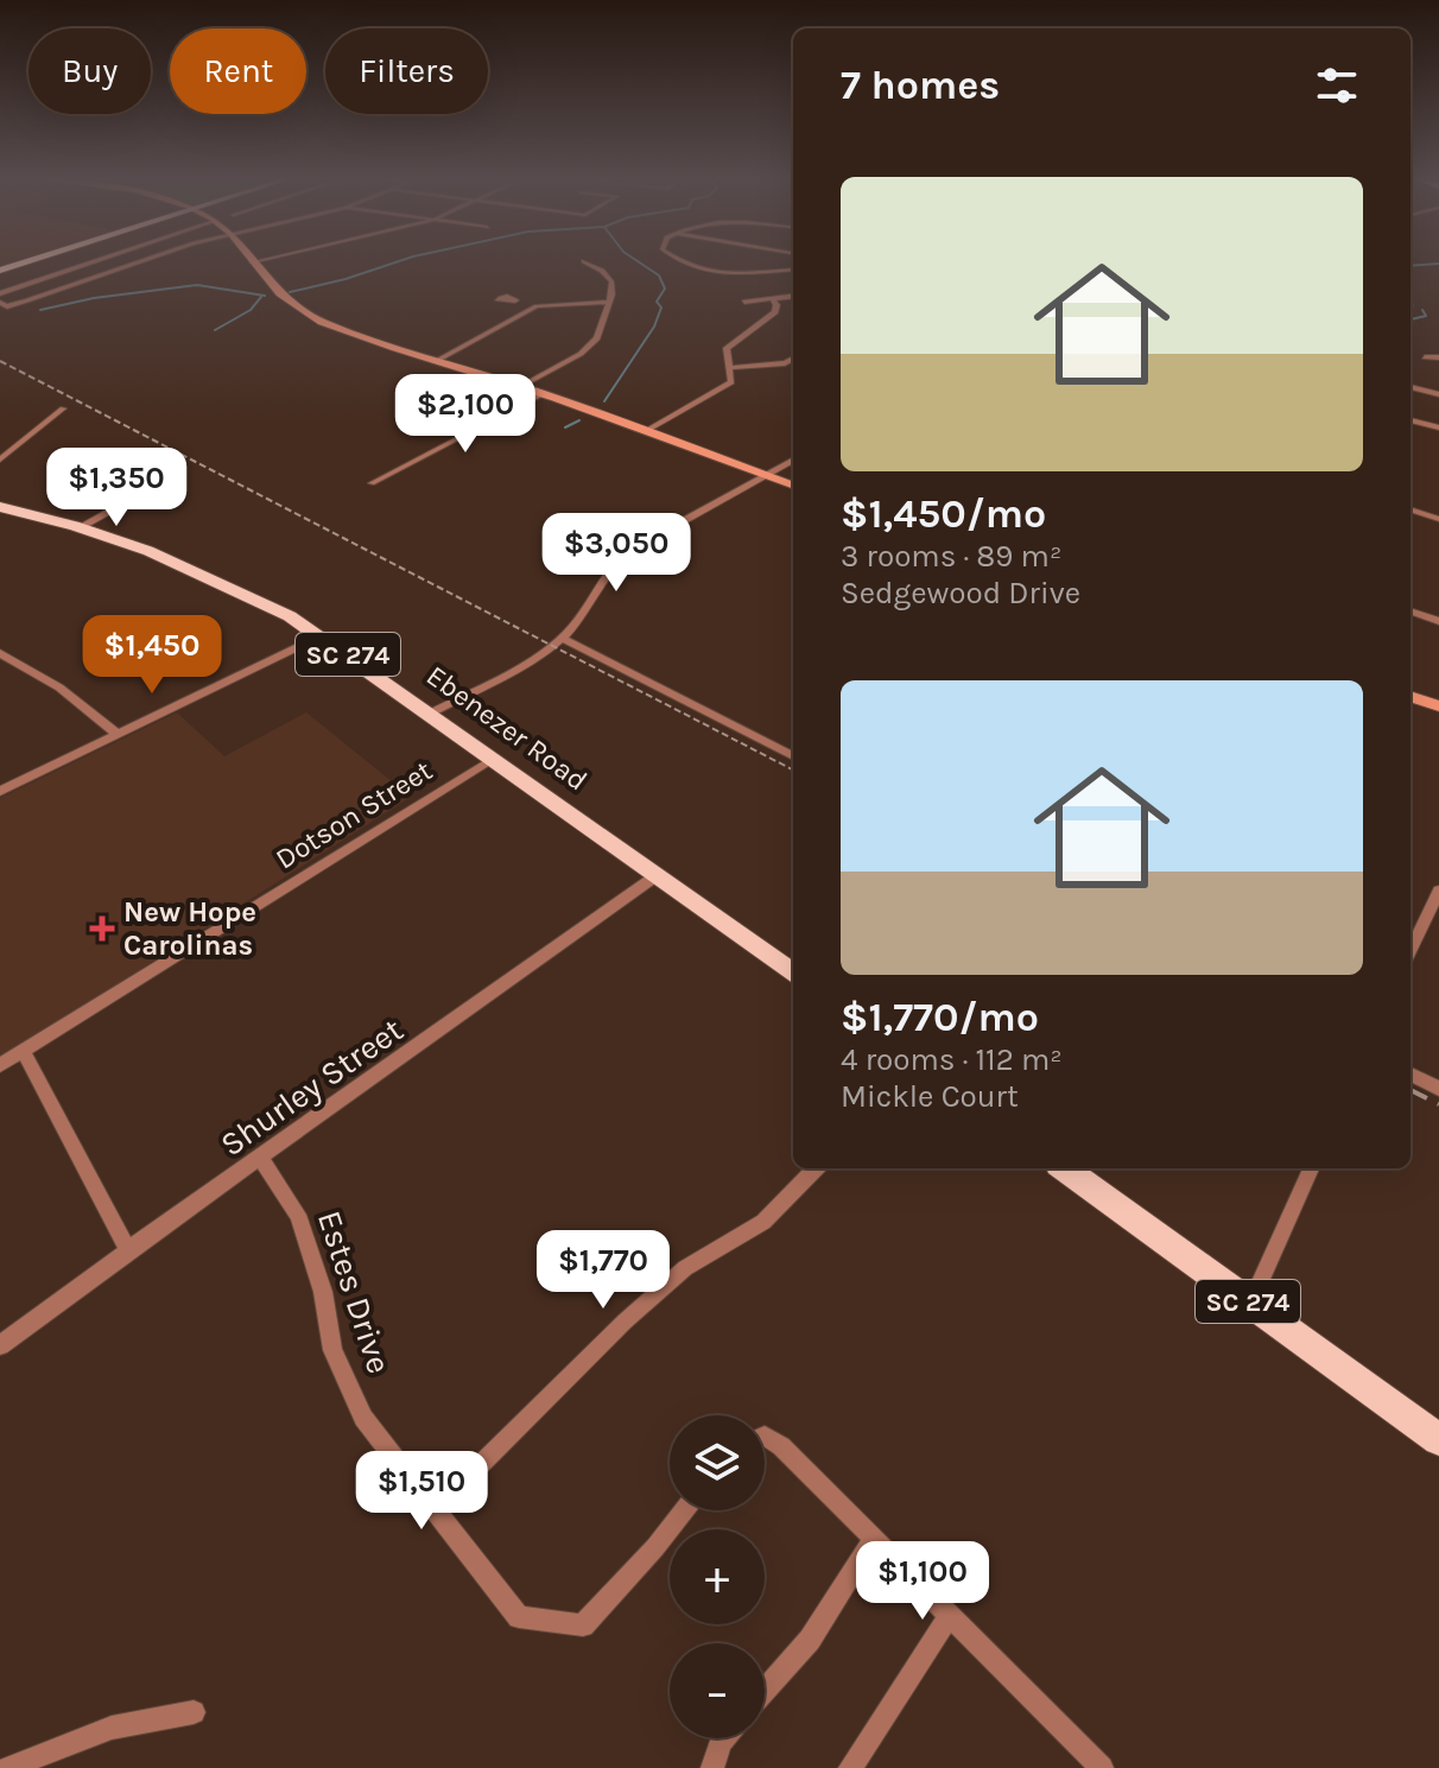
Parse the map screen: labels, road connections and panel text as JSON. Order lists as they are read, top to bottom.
{
  "streets": {
    "main road": ["SC 274", "Ebenezer Road"],
    "street": ["Dotson Street", "Shurley Street", "Estes Drive"]
  },
  "crossings": [
    ["Ebenezer Road", "Dotson Street"],
    ["Ebenezer Road", "Shurley Street"],
    ["Shurley Street", "Estes Drive"]
  ],
  "places": {
    "health": ["New Hope Carolinas"]
  },
  "page": {
    "chip": ["Buy", "Rent", "Filters"],
    "heading": "7 homes",
    "list": [
      {
        "name": "$1,450/mo",
        "note": "3 rooms · 89 m² · Sedgewood Drive"
      },
      {
        "name": "$1,770/mo",
        "note": "4 rooms · 112 m² · Mickle Court"
      }
    ],
    "price": [
      "$2,100",
      "$1,350",
      "$3,050",
      "$1,450",
      "$1,770",
      "$1,510",
      "$1,100"
    ],
    "map_buttons": ["+", "−"]
  }
}
